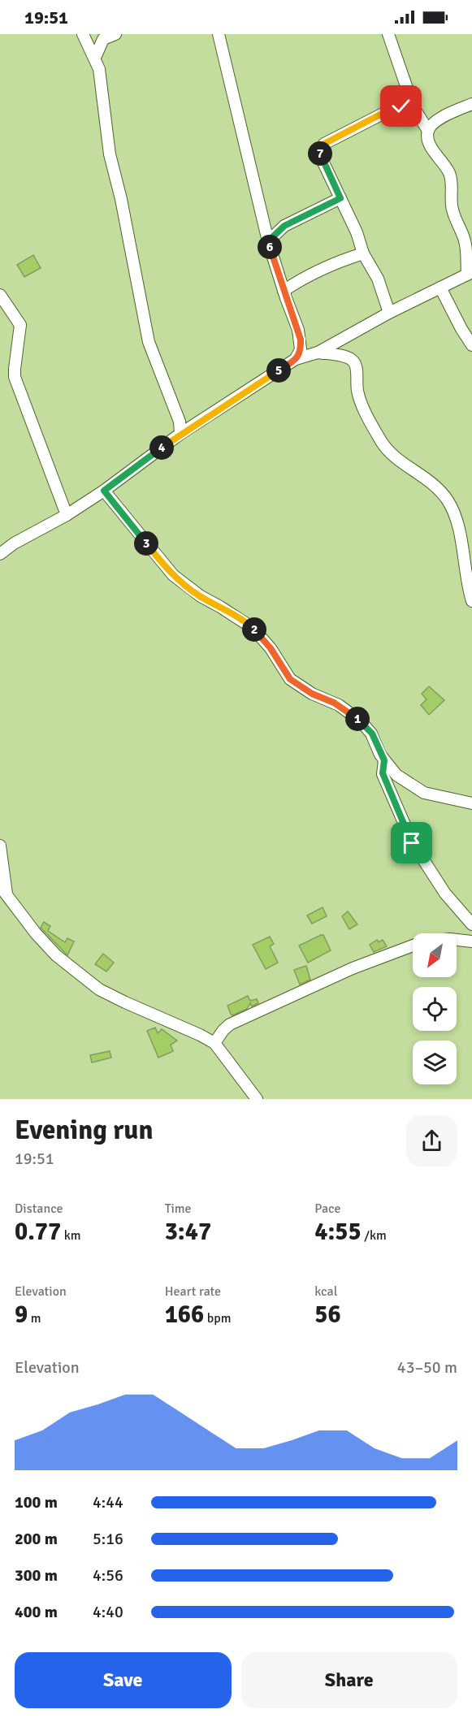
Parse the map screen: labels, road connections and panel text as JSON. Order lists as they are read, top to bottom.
{
  "north": "bottom left",
  "page": {
    "status": "19:51",
    "pins": [
      "7",
      "6",
      "5",
      "4",
      "3",
      "2",
      "1"
    ],
    "heading": ["Evening run", "19:51"],
    "stats": [
      ["Distance", "0.77 km"],
      ["Time", "3:47"],
      ["Pace", "4:55 /km"],
      ["Elevation", "9 m"],
      ["Heart rate", "166 bpm"],
      ["kcal", "56"]
    ],
    "chart": ["Elevation", "43–50 m"],
    "list": [
      {
        "name": "100 m",
        "note": "4:44"
      },
      {
        "name": "200 m",
        "note": "5:16"
      },
      {
        "name": "300 m",
        "note": "4:56"
      },
      {
        "name": "400 m",
        "note": "4:40"
      }
    ],
    "buttons": ["Save", "Share"]
  }
}
